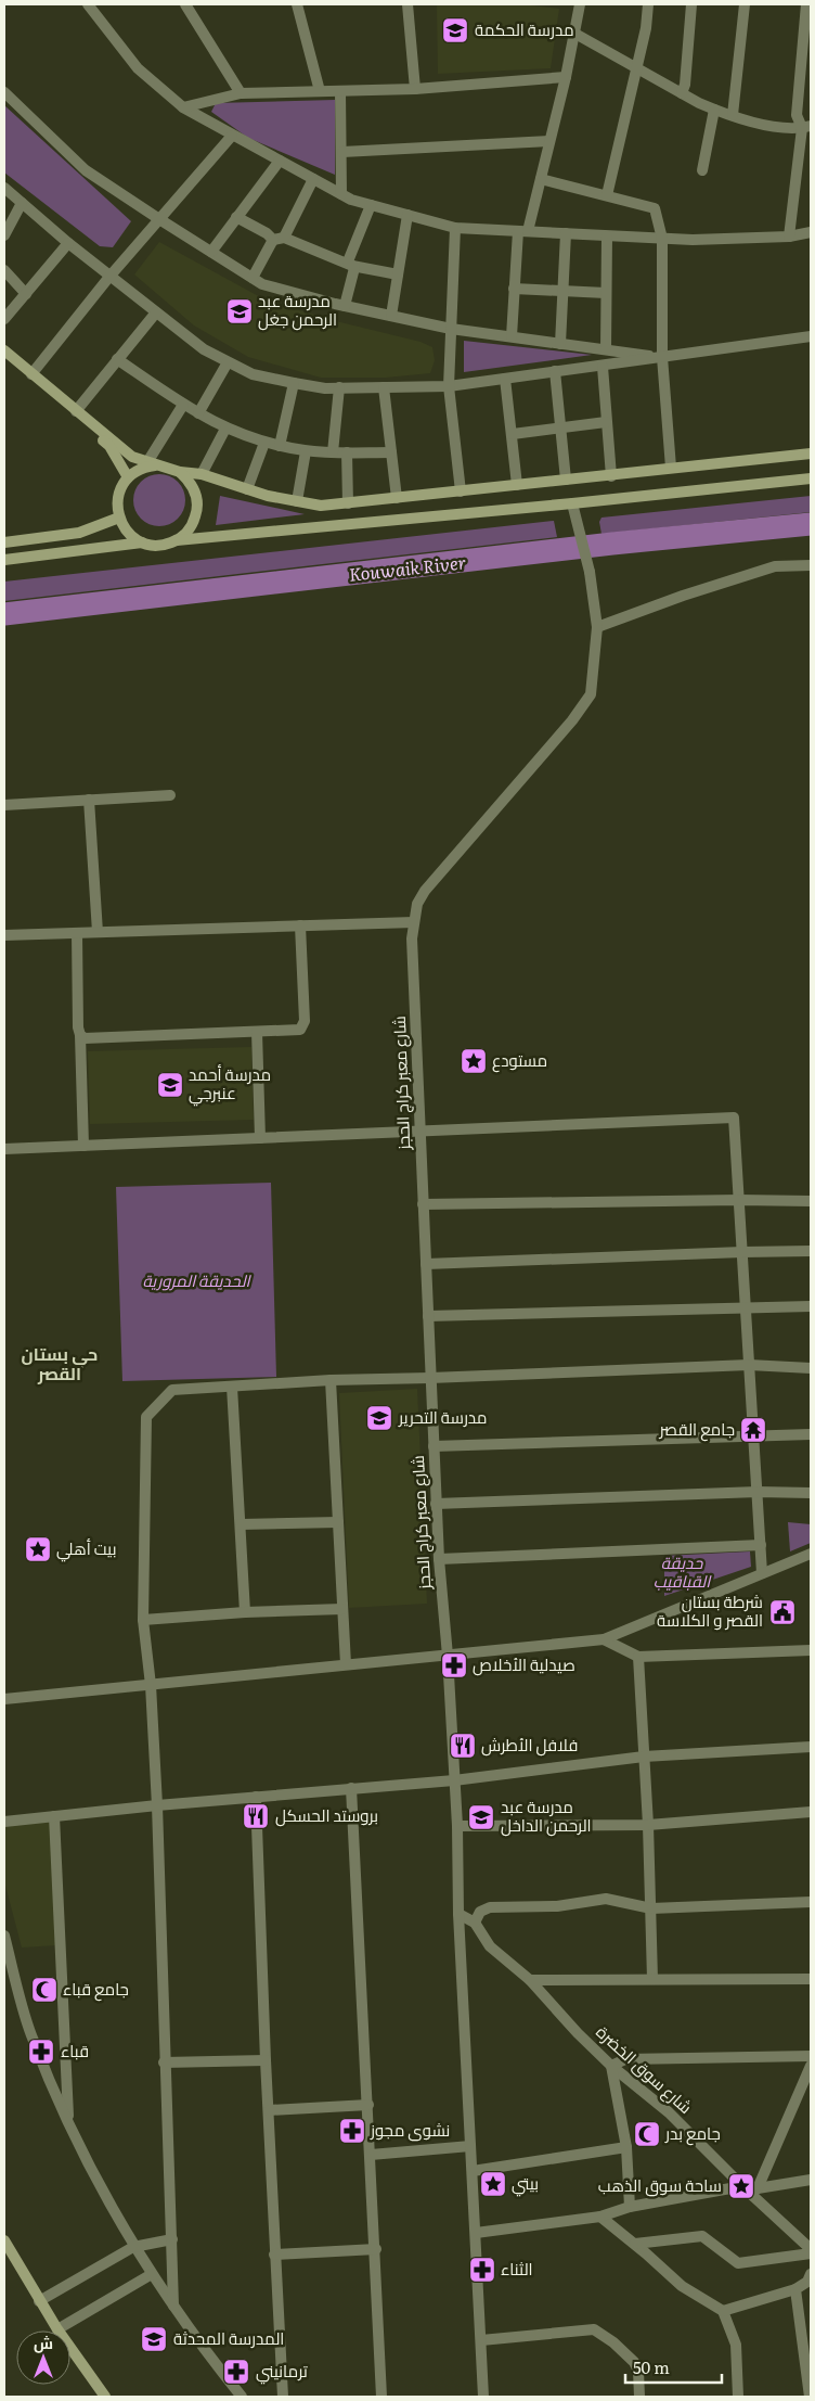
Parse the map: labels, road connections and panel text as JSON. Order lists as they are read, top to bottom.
{
  "streets": {
    "street": ["شارع معبر كراج الحجز", "شارع سوق الخضرة"]
  },
  "crossings": [
    ["شارع معبر كراج الحجز", "شارع سوق الخضرة"]
  ],
  "districts": ["حي بستان القصر"],
  "water": ["Kouwaik River"],
  "parks": ["الحديقة المرورية", "حديقة القباقيب"],
  "places": {
    "school or university": [
      "مدرسة الحكمة",
      "مدرسة عبد الرحمن جغل",
      "مدرسة أحمد عنبرجي",
      "مدرسة التحرير",
      "مدرسة عبد الرحمن الداخل",
      "المدرسة المحدثة"
    ],
    "place": [
      "مستودع",
      "بيت أهلي",
      "بيتي",
      "ساحة سوق الذهب"
    ],
    "temple": ["جامع القصر"],
    "public building": ["شرطة بستان القصر و الكلاسة"],
    "pharmacy": [
      "صيدلية اﻷخلاص",
      "قباء",
      "نشوى مجوز",
      "الثناء",
      "ترمانيني"
    ],
    "restaurant": ["فلافل اﻷطرش", "بروستد الحسكل"],
    "mosque": ["جامع قباء", "جامع بدر"]
  },
  "scale_bar": "50 m",
  "north": "top"
}
